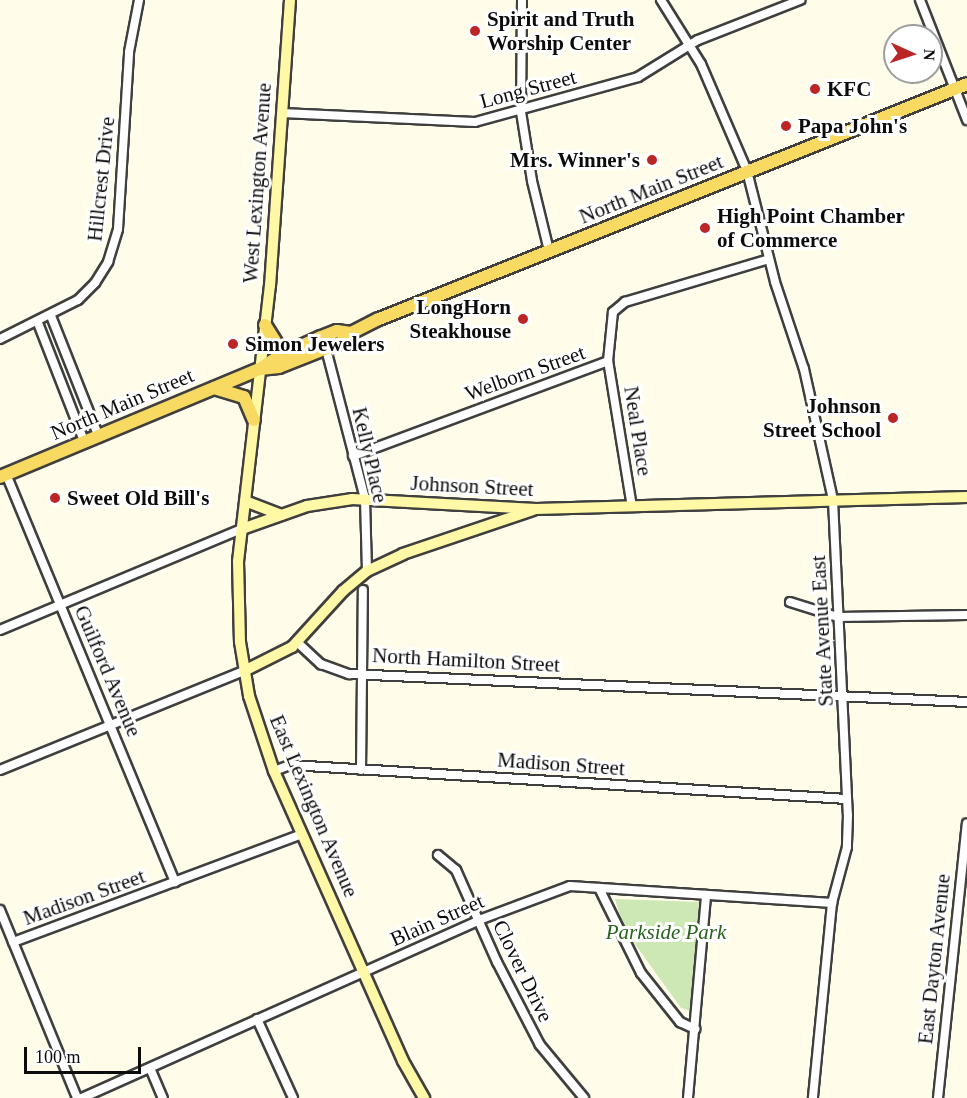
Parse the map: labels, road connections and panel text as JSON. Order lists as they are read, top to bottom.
{
  "streets": {
    "main road": ["North Main Street"],
    "street": [
      "Long Street",
      "Hillcrest Drive",
      "West Lexington Avenue",
      "Welborn Street",
      "Neal Place",
      "Kelly Place",
      "Johnson Street",
      "State Avenue East",
      "North Hamilton Street",
      "Guilford Avenue",
      "Madison Street",
      "East Lexington Avenue",
      "Blain Street",
      "East Dayton Avenue",
      "Clover Drive"
    ]
  },
  "crossings": [
    ["Long Street", "West Lexington Avenue"],
    ["Long Street", "State Avenue East"],
    ["West Lexington Avenue", "North Main Street"],
    ["West Lexington Avenue", "East Lexington Avenue"],
    ["North Main Street", "Kelly Place"],
    ["North Main Street", "State Avenue East"],
    ["North Main Street", "Guilford Avenue"],
    ["North Main Street", "East Lexington Avenue"],
    ["Welborn Street", "Neal Place"],
    ["Welborn Street", "Kelly Place"],
    ["Welborn Street", "State Avenue East"],
    ["Neal Place", "Johnson Street"],
    ["Kelly Place", "Johnson Street"],
    ["Johnson Street", "State Avenue East"],
    ["Johnson Street", "Guilford Avenue"],
    ["Johnson Street", "East Lexington Avenue"],
    ["State Avenue East", "North Hamilton Street"],
    ["State Avenue East", "Madison Street"],
    ["State Avenue East", "Blain Street"],
    ["Guilford Avenue", "Madison Street"],
    ["Madison Street", "East Lexington Avenue"],
    ["East Lexington Avenue", "Blain Street"],
    ["Blain Street", "Clover Drive"]
  ],
  "parks": ["Parkside Park"],
  "places": [
    "Spirit and Truth Worship Center",
    "KFC",
    "Papa John's",
    "Mrs. Winner's",
    "High Point Chamber of Commerce",
    "LongHorn Steakhouse",
    "Simon Jewelers",
    "Johnson Street School",
    "Sweet Old Bill's"
  ],
  "scale_bar": "100 m",
  "north": "right"
}
